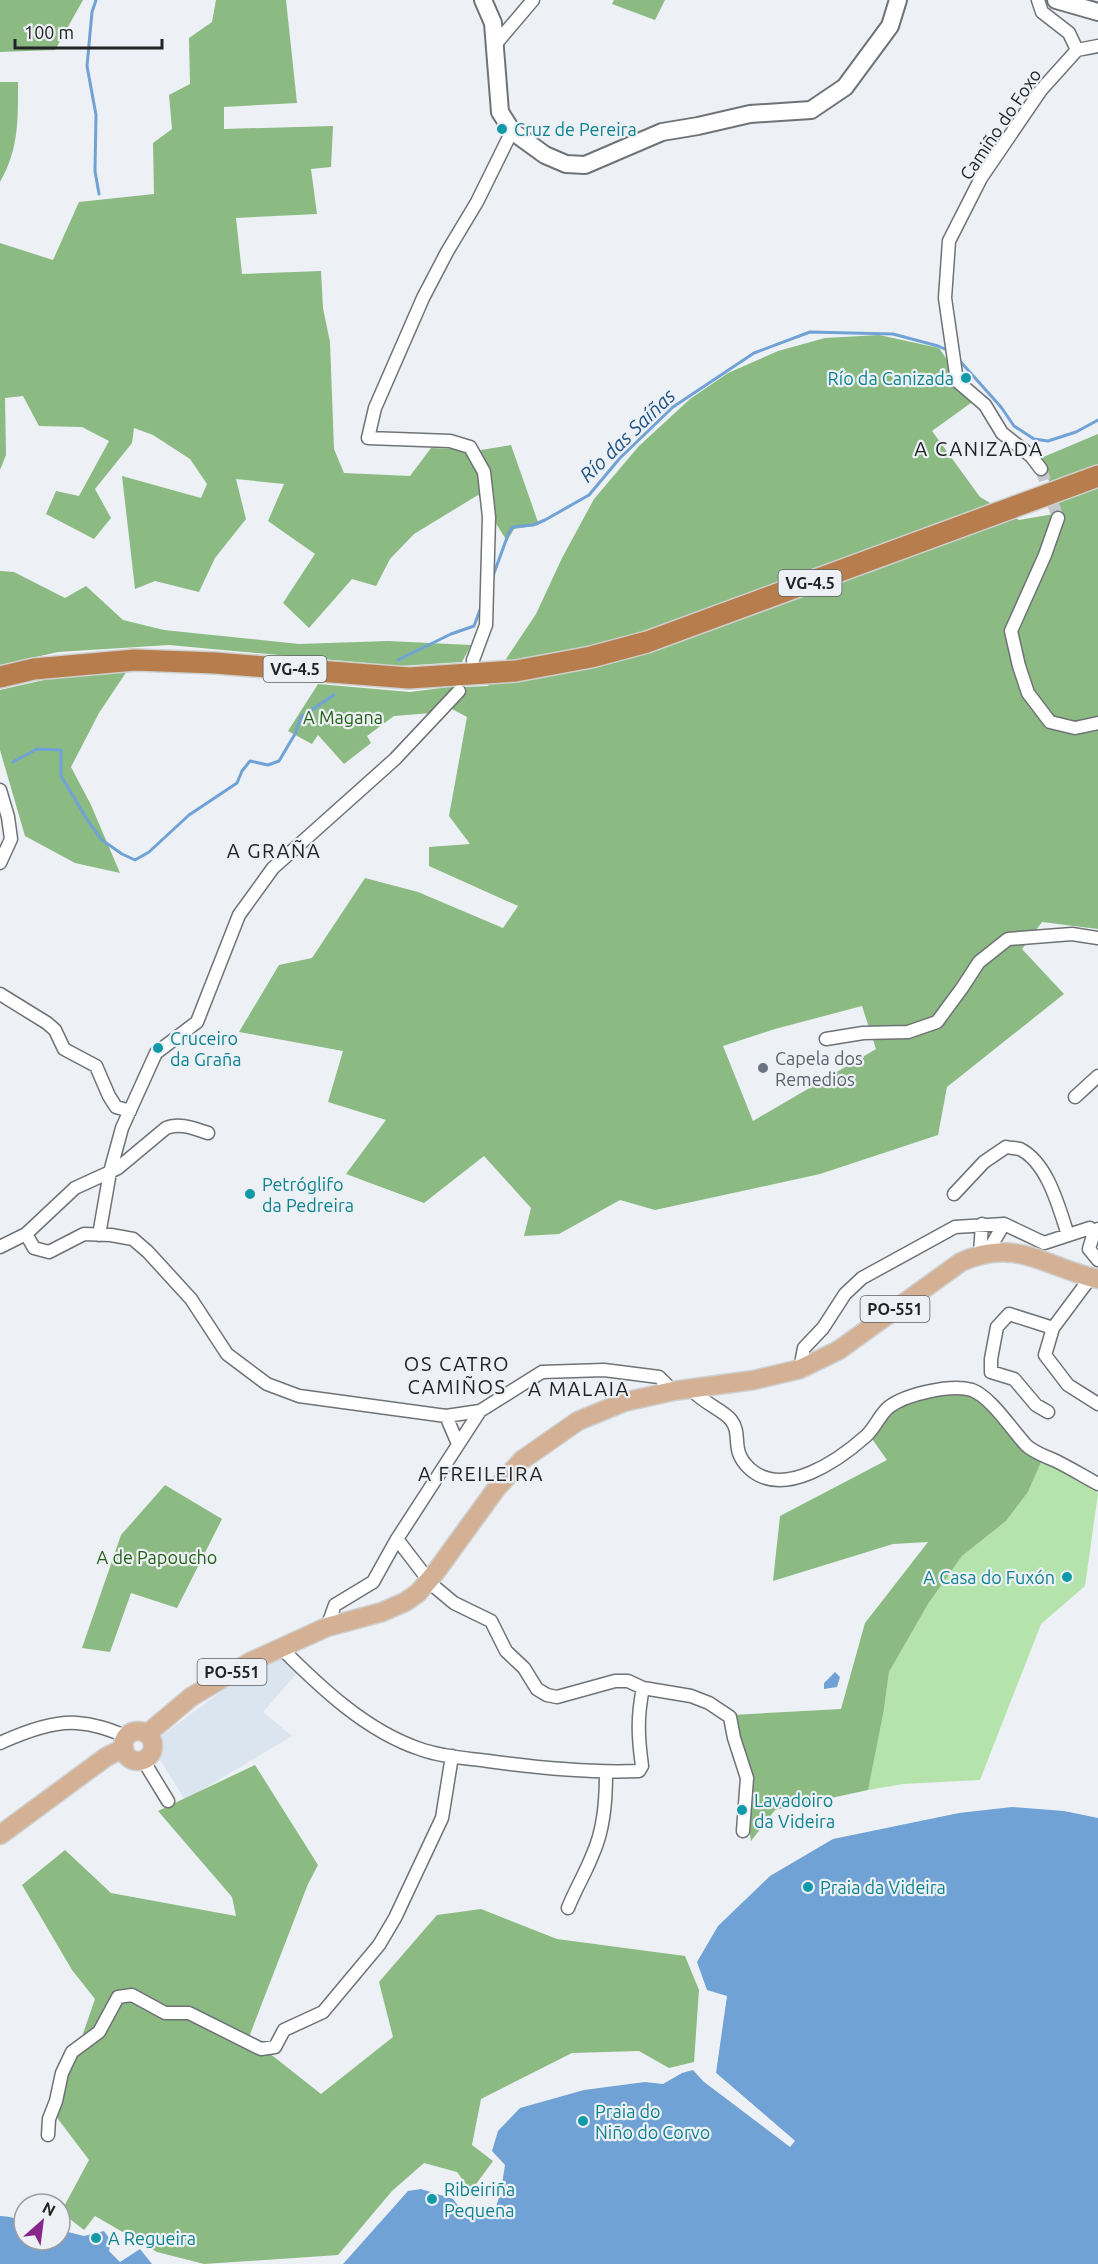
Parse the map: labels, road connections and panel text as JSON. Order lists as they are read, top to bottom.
{
  "streets": {
    "highway": ["VG-4.5"],
    "main road": ["PO-551"],
    "street": ["Camiño do Foxo"]
  },
  "districts": [
    "A CANIZADA",
    "A GRAÑA",
    "OS CATRO CAMIÑOS",
    "A MALAIA",
    "A FREILEIRA"
  ],
  "water": ["Río das Saíñas"],
  "parks": ["A Magana", "A de Papoucho"],
  "places": [
    "Cruz de Pereira",
    "Río da Canizada",
    "Cruceiro da Graña",
    "Capela dos Remedios",
    "Petróglifo da Pedreira",
    "A Casa do Fuxón",
    "Lavadoiro da Videira",
    "Praia da Videira",
    "Praia do Niño do Corvo",
    "Ribeiriña Pequena",
    "A Regueira"
  ],
  "scale_bar": "100 m",
  "north": "top right"
}
